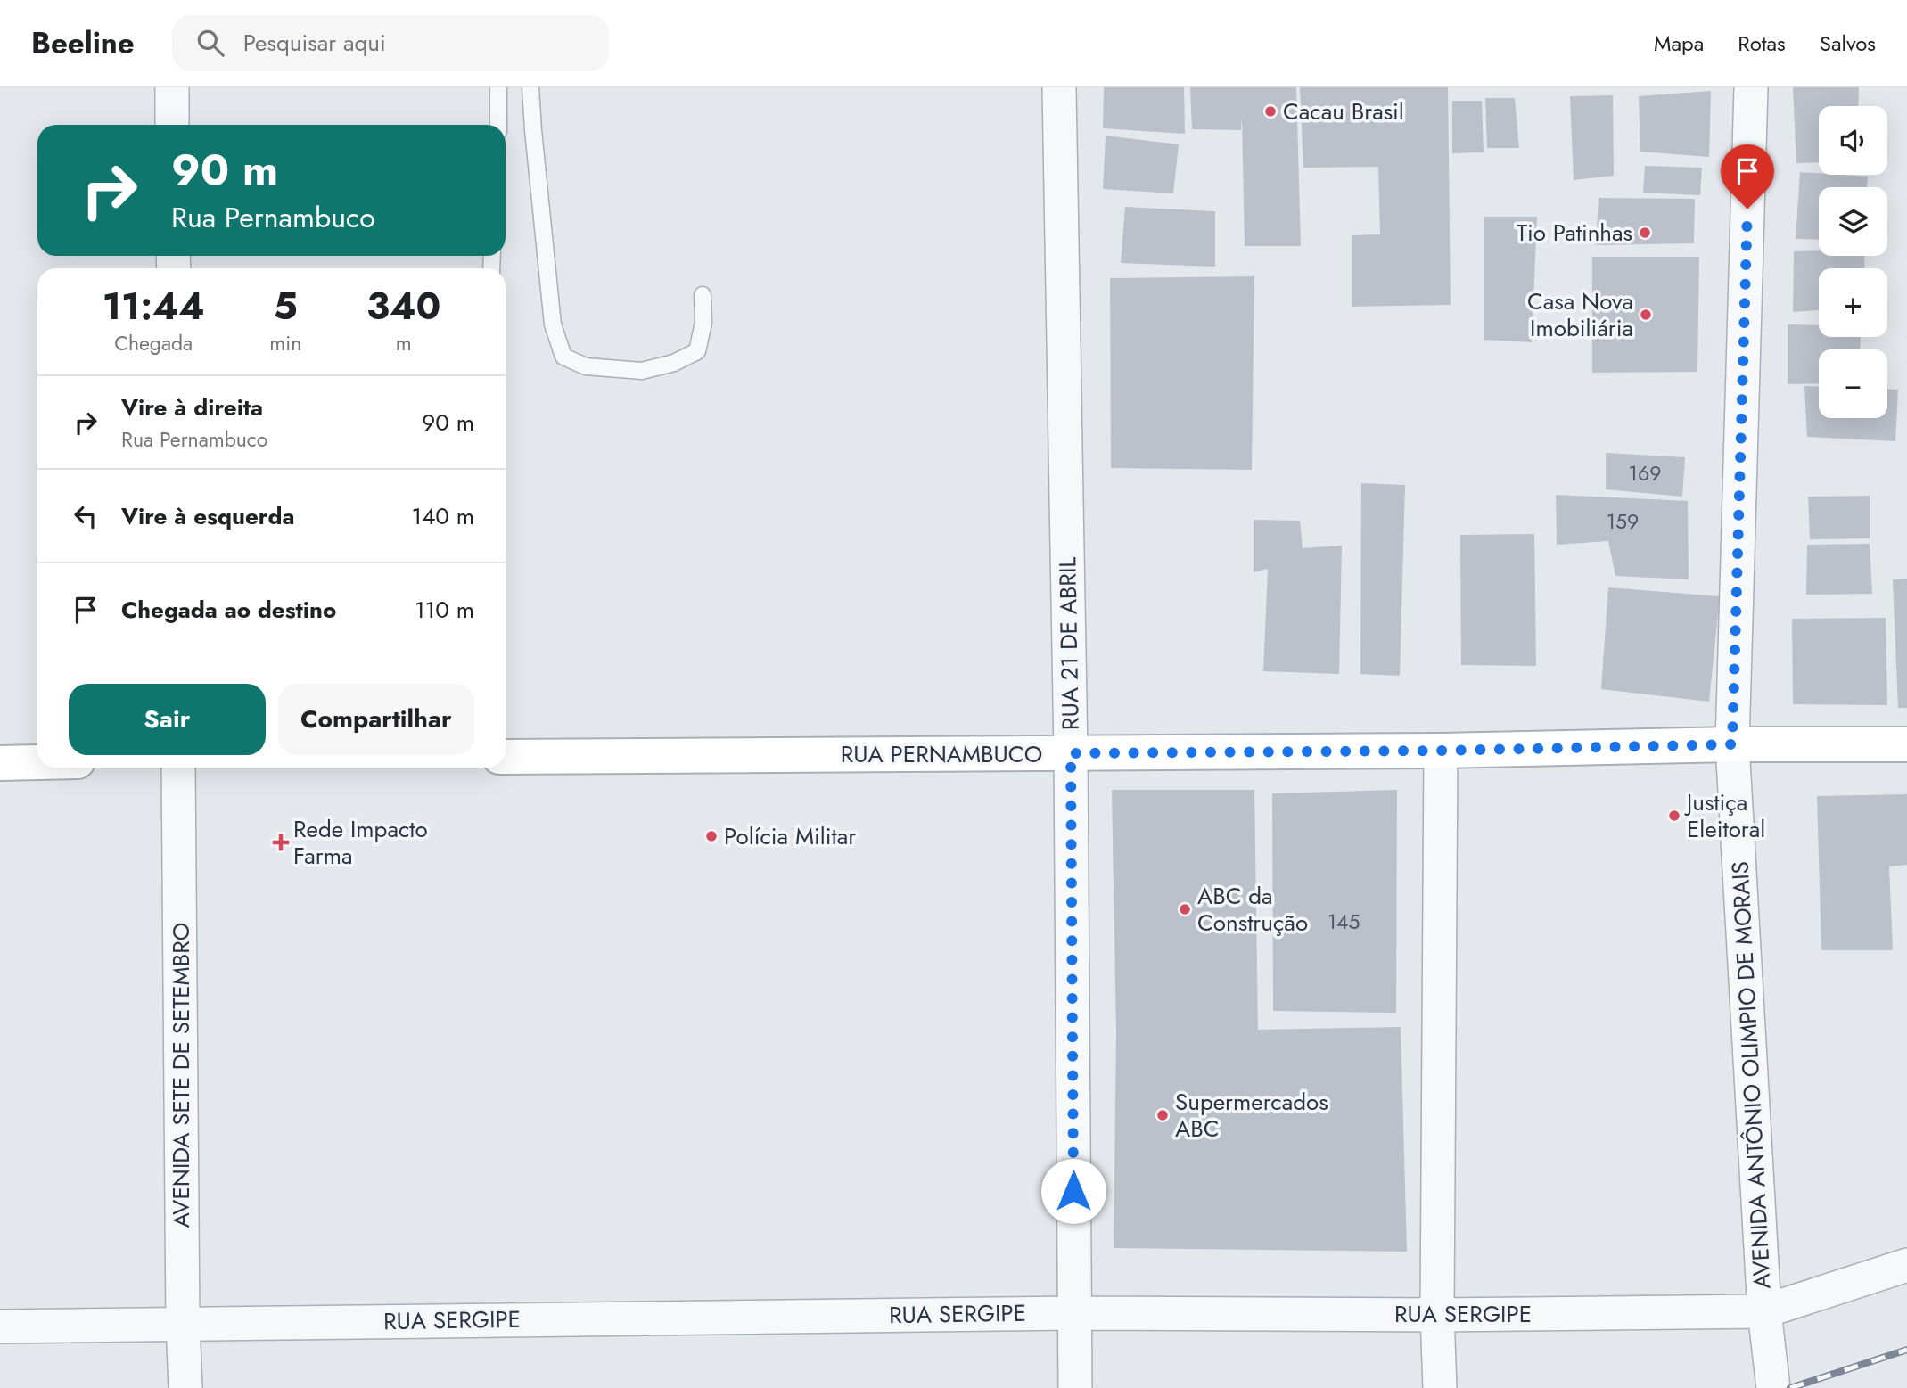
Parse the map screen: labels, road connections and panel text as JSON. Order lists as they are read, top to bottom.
{
  "streets": {
    "main road": ["RUA PERNAMBUCO"],
    "street": [
      "RUA 21 DE ABRIL",
      "AVENIDA SETE DE SETEMBRO",
      "AVENIDA ANTÔNIO OLIMPIO DE MORAIS",
      "RUA SERGIPE"
    ]
  },
  "crossings": [
    ["RUA 21 DE ABRIL", "RUA PERNAMBUCO"],
    ["RUA 21 DE ABRIL", "RUA SERGIPE"],
    ["RUA PERNAMBUCO", "AVENIDA ANTÔNIO OLIMPIO DE MORAIS"],
    ["AVENIDA SETE DE SETEMBRO", "RUA SERGIPE"],
    ["AVENIDA ANTÔNIO OLIMPIO DE MORAIS", "RUA SERGIPE"]
  ],
  "places": {
    "other": [
      "Cacau Brasil",
      "Tio Patinhas",
      "Casa Nova Imobiliária",
      "Justiça Eleitoral",
      "Polícia Militar",
      "ABC da Construção",
      "Supermercados ABC"
    ],
    "health": ["Rede Impacto Farma"]
  },
  "house_numbers": ["169", "159", "145"],
  "page": {
    "header": "Beeline",
    "search": "Pesquisar aqui",
    "nav": ["Mapa", "Rotas", "Salvos"],
    "map_buttons": ["+", "−"],
    "turn": ["90 m", "Rua Pernambuco"],
    "eta": [
      "11:44",
      "Chegada",
      "5",
      "min",
      "340",
      "m"
    ],
    "list": [
      {
        "name": "Vire à direita",
        "note": "Rua Pernambuco",
        "value": "90 m"
      },
      {
        "name": "Vire à esquerda",
        "value": "140 m"
      },
      {
        "name": "Chegada ao destino",
        "value": "110 m"
      }
    ],
    "buttons": ["Sair", "Compartilhar"]
  }
}
